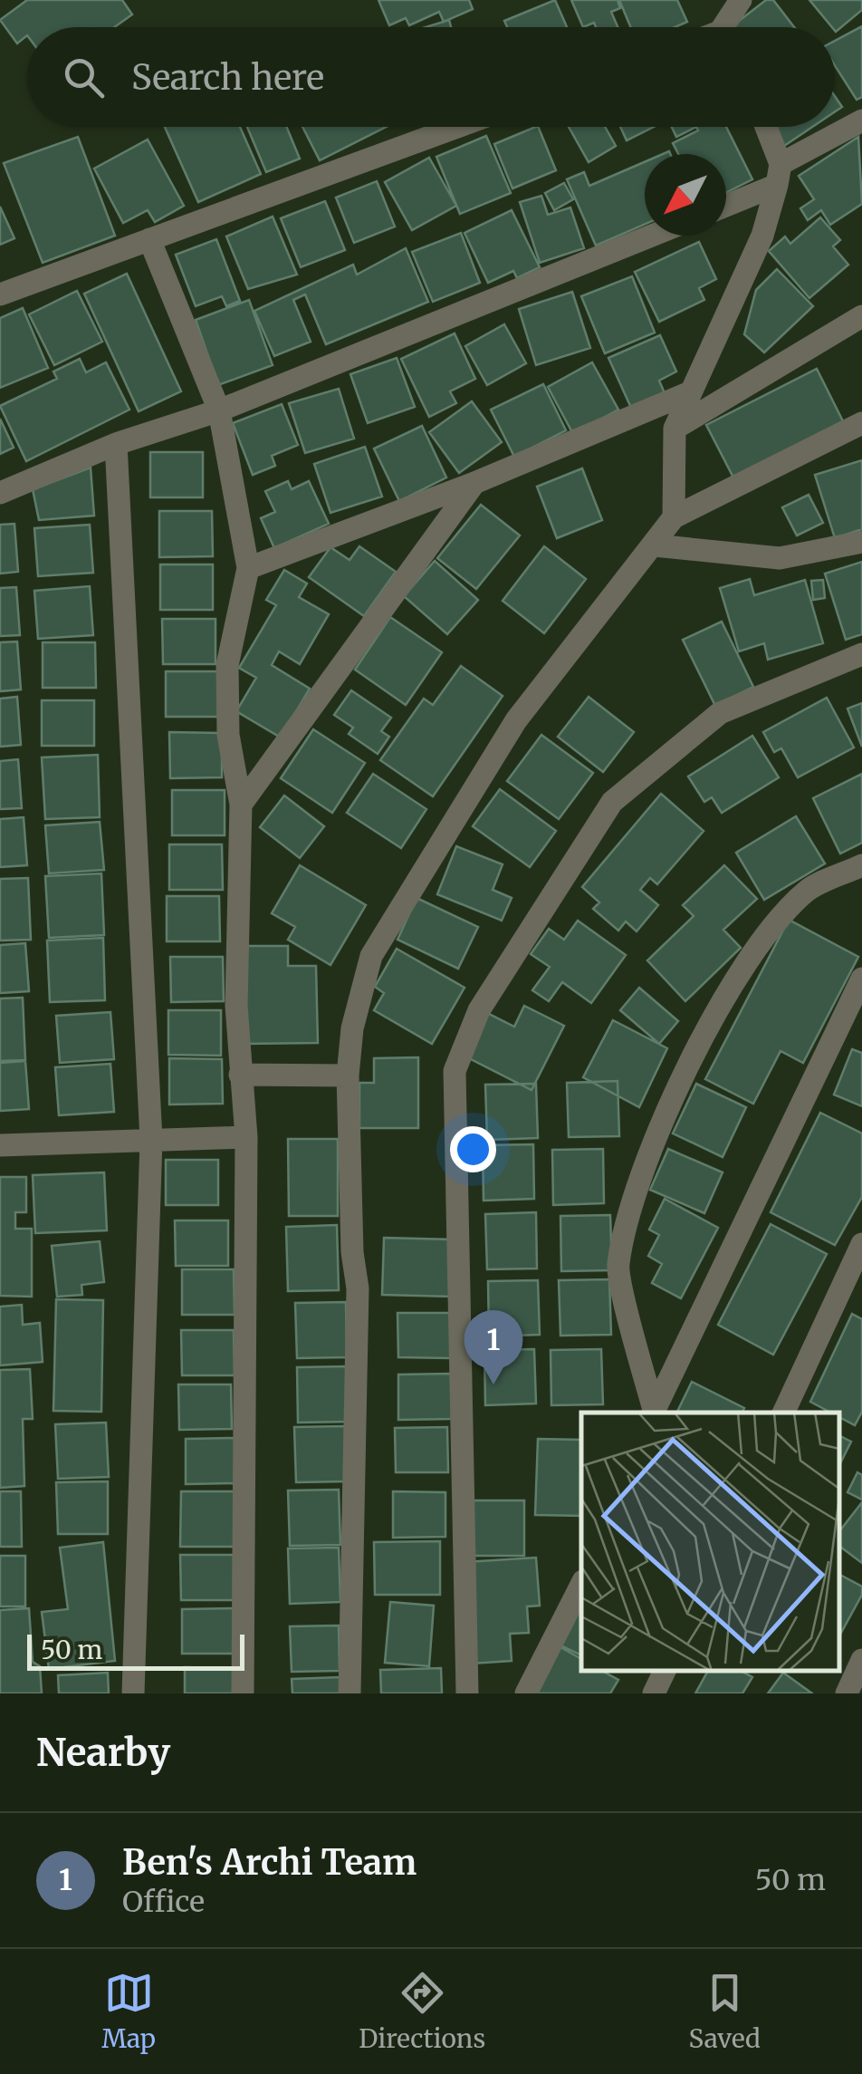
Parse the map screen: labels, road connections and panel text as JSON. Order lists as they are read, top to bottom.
{
  "scale_bar": "50 m",
  "north": "bottom left",
  "page": {
    "search": "Search here",
    "pins": "1",
    "scale": "50 m",
    "heading": "Nearby",
    "list": [
      {
        "mark": "1",
        "name": "Ben's Archi Team",
        "note": "Office",
        "value": "50 m"
      }
    ],
    "nav": ["Map", "Directions", "Saved"]
  }
}
